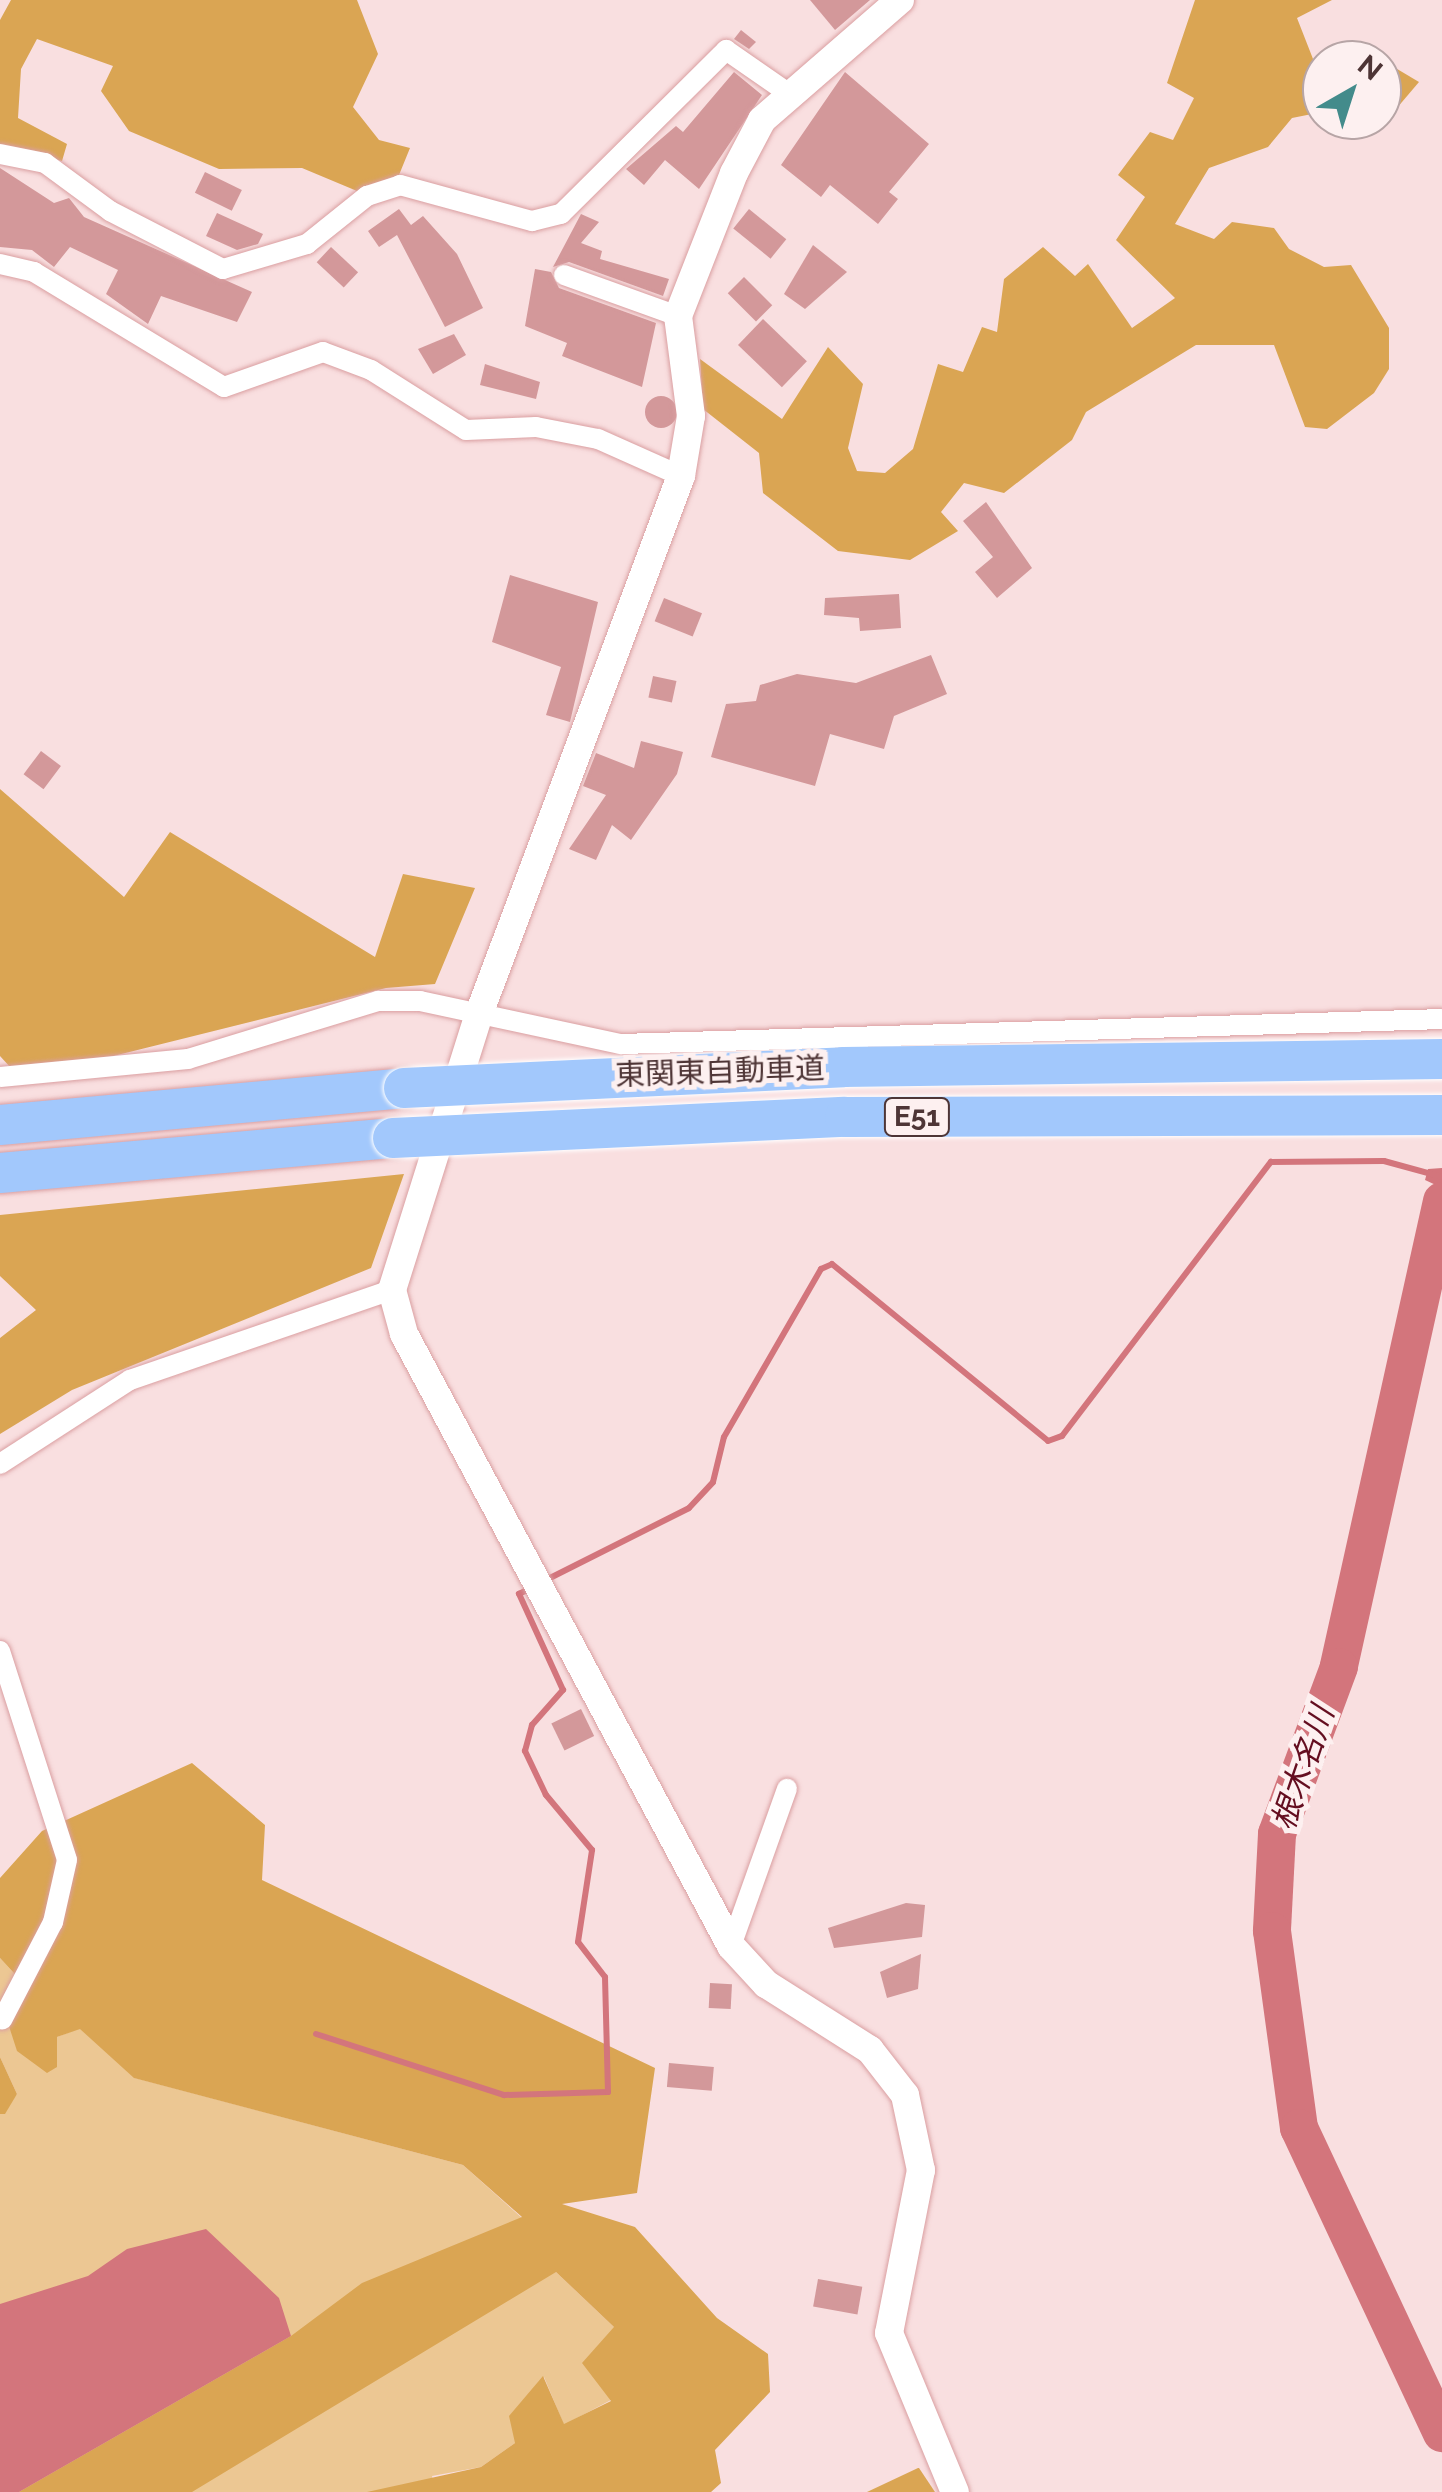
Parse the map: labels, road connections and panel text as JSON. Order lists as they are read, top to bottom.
{
  "streets": {
    "highway": ["東関東自動車道", "E51"]
  },
  "water": ["根木名川"],
  "north": "top right"
}
